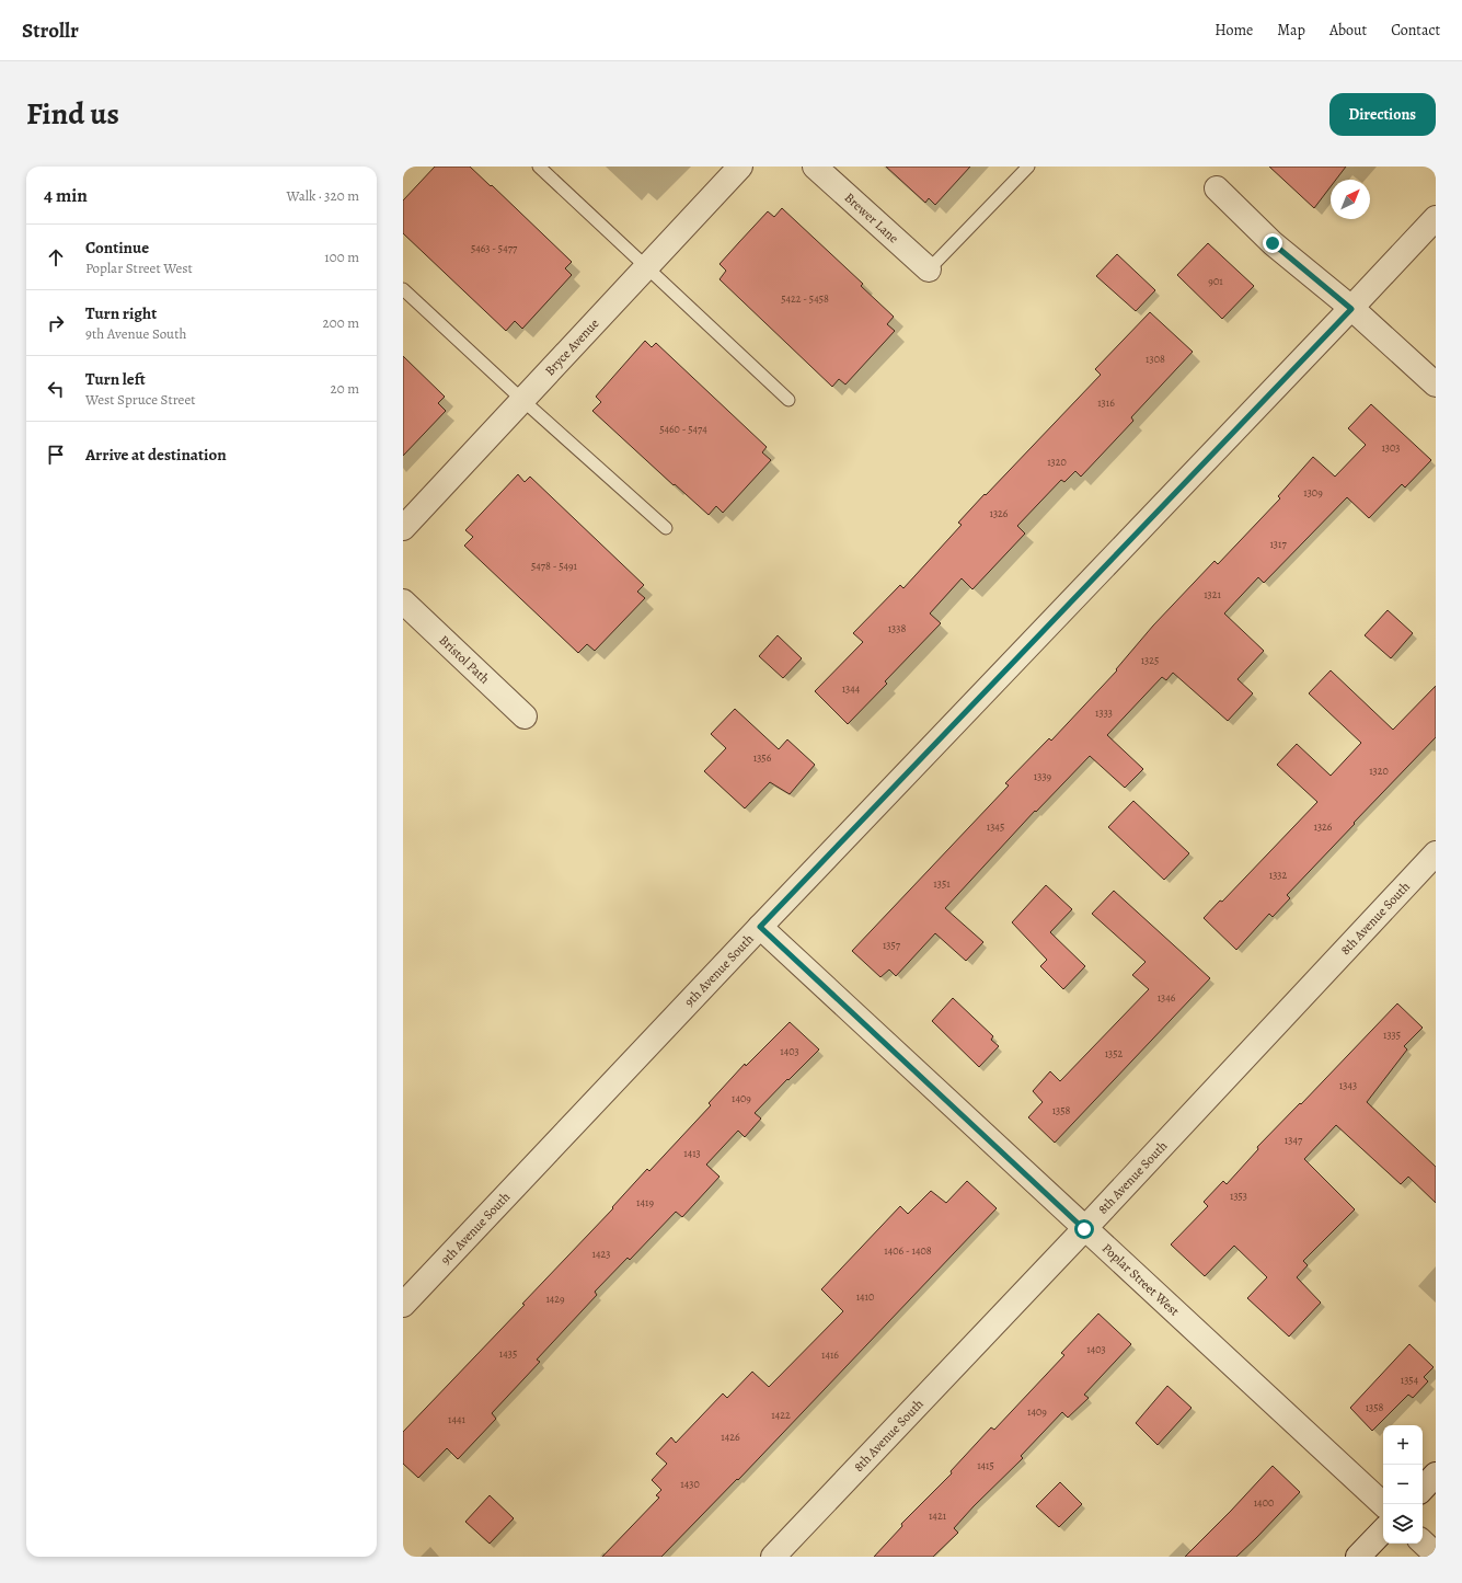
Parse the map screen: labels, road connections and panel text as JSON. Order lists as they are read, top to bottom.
{
  "streets": {
    "street": [
      "Brewer Lane",
      "Bryce Avenue",
      "Bristol Path",
      "8th Avenue South",
      "9th Avenue South",
      "Poplar Street West"
    ]
  },
  "crossings": [
    ["8th Avenue South", "Poplar Street West"],
    ["9th Avenue South", "Poplar Street West"]
  ],
  "house_numbers": [
    "5463 - 5477",
    "901",
    "5422 - 5458",
    "1308",
    "1316",
    "5460 - 5474",
    "1303",
    "1320",
    "1309",
    "1326",
    "1317",
    "5478 - 5491",
    "1321",
    "1338",
    "1325",
    "1344",
    "1333",
    "1356",
    "1320",
    "1339",
    "1345",
    "1326",
    "1332",
    "1351",
    "1357",
    "1346",
    "1335",
    "1403",
    "1352",
    "1343",
    "1409",
    "1358",
    "1347",
    "1413",
    "1353",
    "1419",
    "1406 - 1408",
    "1423",
    "1410",
    "1429",
    "1403",
    "1435",
    "1416",
    "1354",
    "1358",
    "1409",
    "1422",
    "1441",
    "1426",
    "1415",
    "1430",
    "1400",
    "1421"
  ],
  "north": "top right",
  "page": {
    "header": "Strollr",
    "nav": [
      "Home",
      "Map",
      "About",
      "Contact"
    ],
    "title": "Find us",
    "buttons": "Directions",
    "heading": ["4 min", "Walk · 320 m"],
    "list": [
      ["Continue", "Poplar Street West", "100 m"],
      ["Turn right", "9th Avenue South", "200 m"],
      ["Turn left", "West Spruce Street", "20 m"],
      "Arrive at destination"
    ],
    "map_buttons": ["+", "−"]
  }
}
